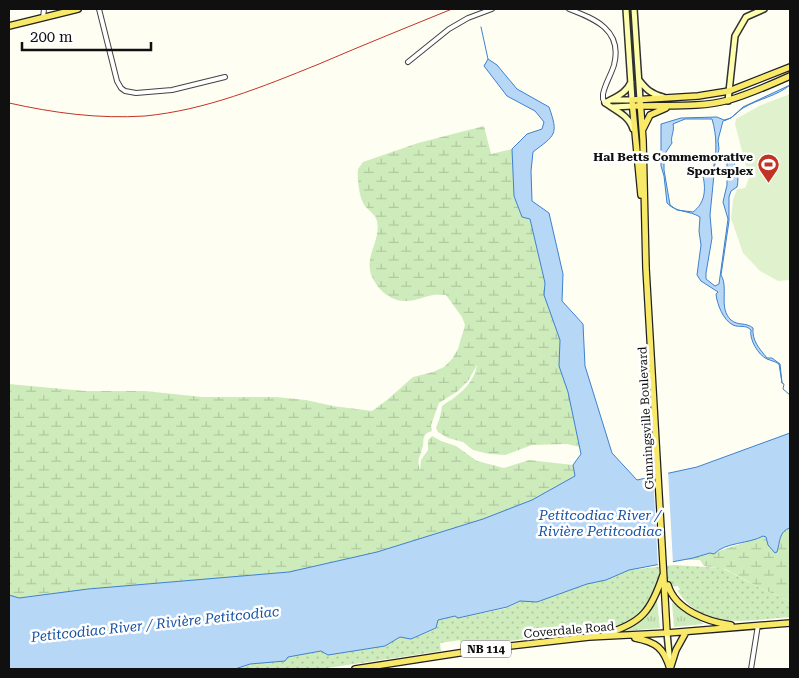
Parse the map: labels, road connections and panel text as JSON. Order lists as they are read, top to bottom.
{
  "streets": {
    "main road": ["Gunningsville Boulevard", "Coverdale Road", "NB 114"]
  },
  "crossings": [
    ["Gunningsville Boulevard", "Coverdale Road"],
    ["Gunningsville Boulevard", "NB 114"],
    ["Coverdale Road", "NB 114"]
  ],
  "water": ["Petitcodiac River / Rivière Petitcodiac"],
  "places": {
    "sports": ["Hal Betts Commemorative Sportsplex"]
  },
  "scale_bar": "200 m"
}
